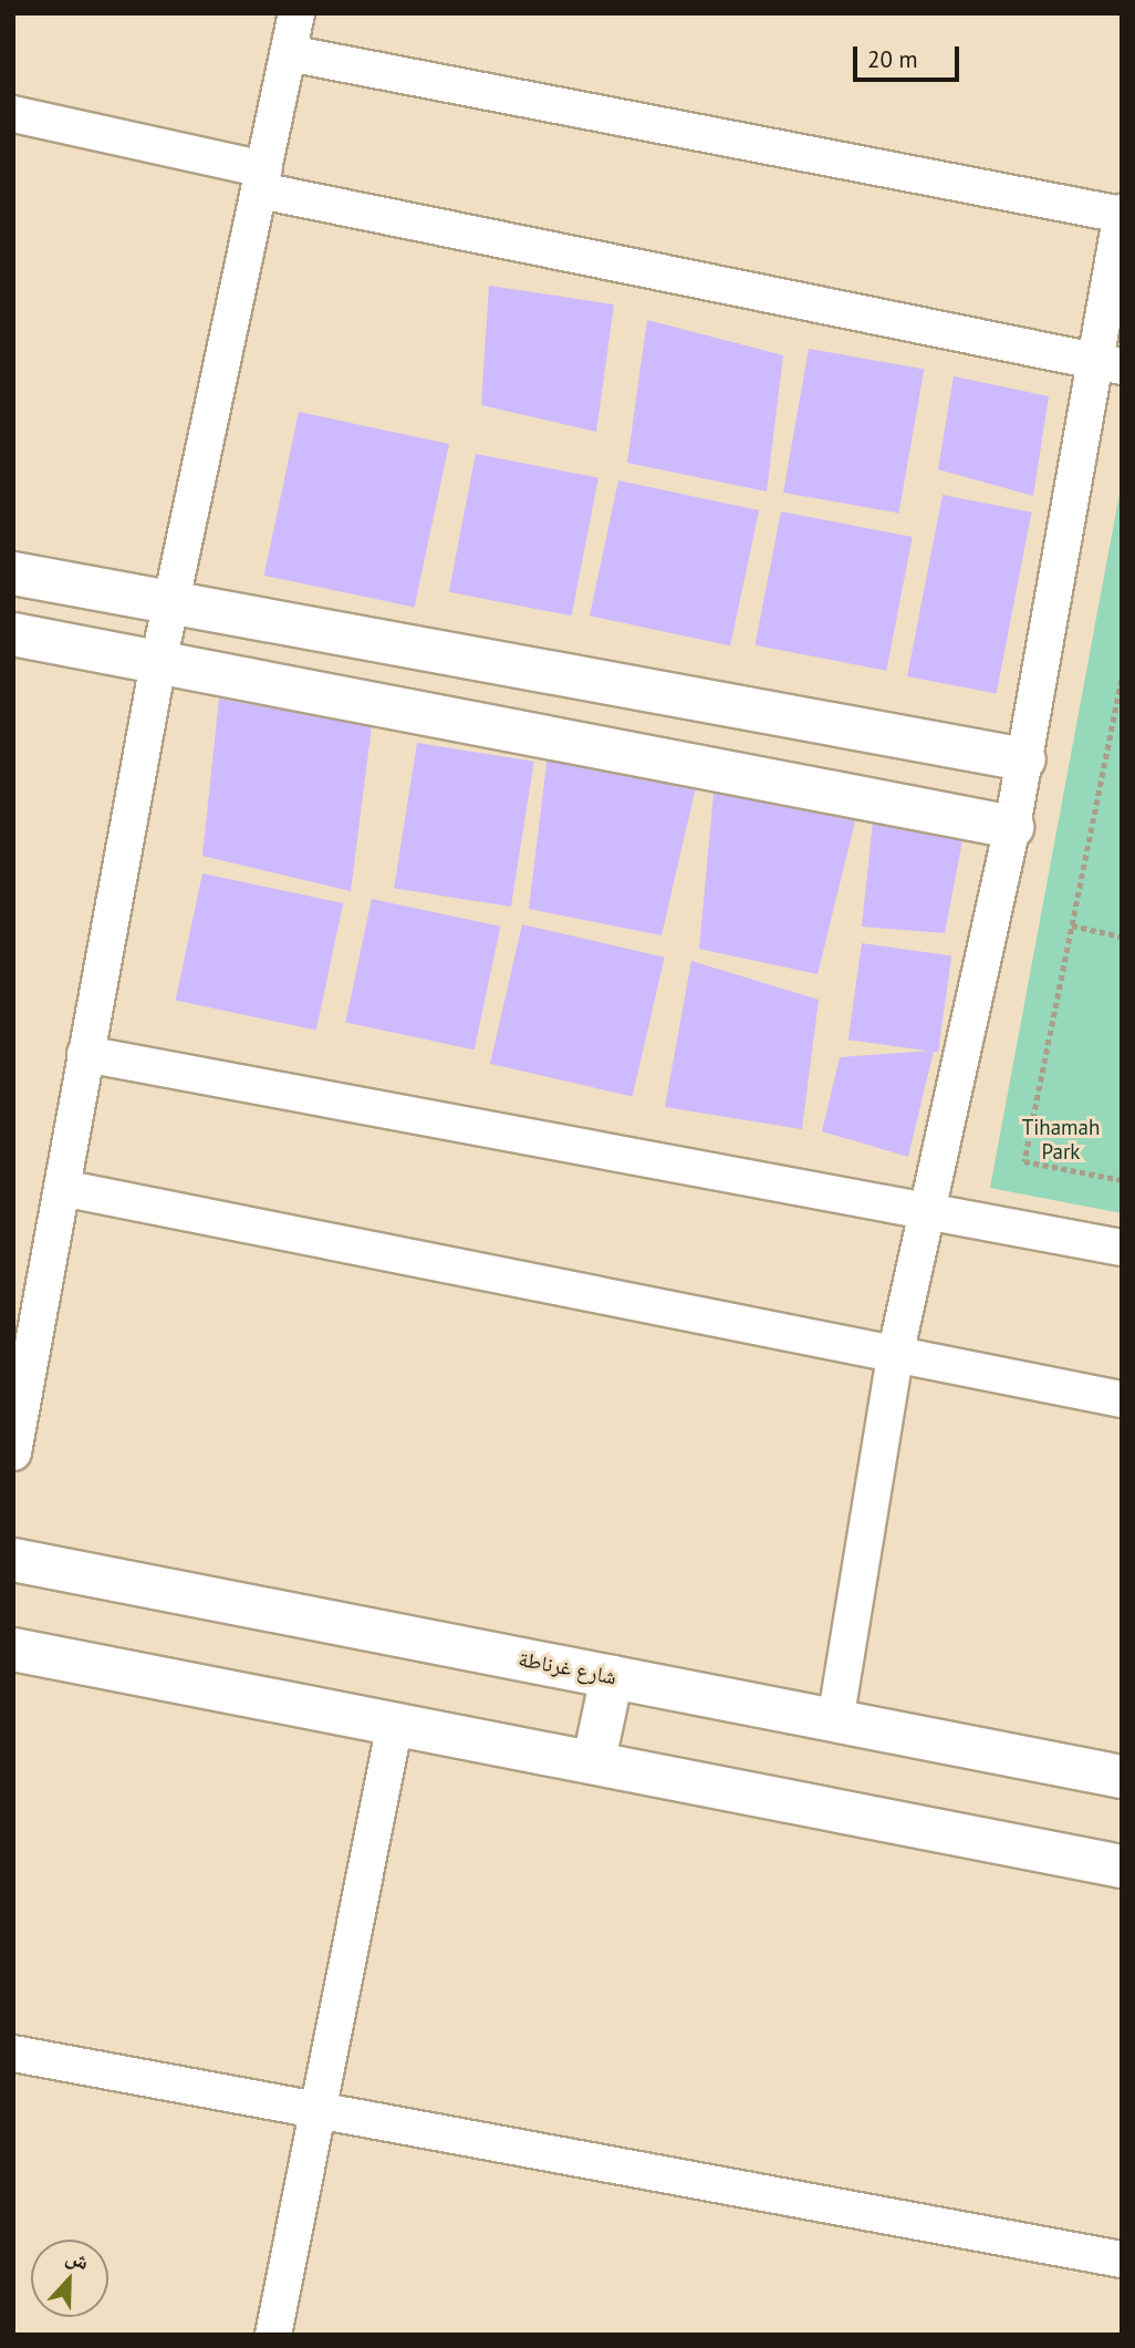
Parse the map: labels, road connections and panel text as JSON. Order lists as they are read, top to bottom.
{
  "streets": {
    "street": ["شارع غرناطة"]
  },
  "parks": ["Tihamah Park"],
  "scale_bar": "20 m",
  "north": "top"
}
